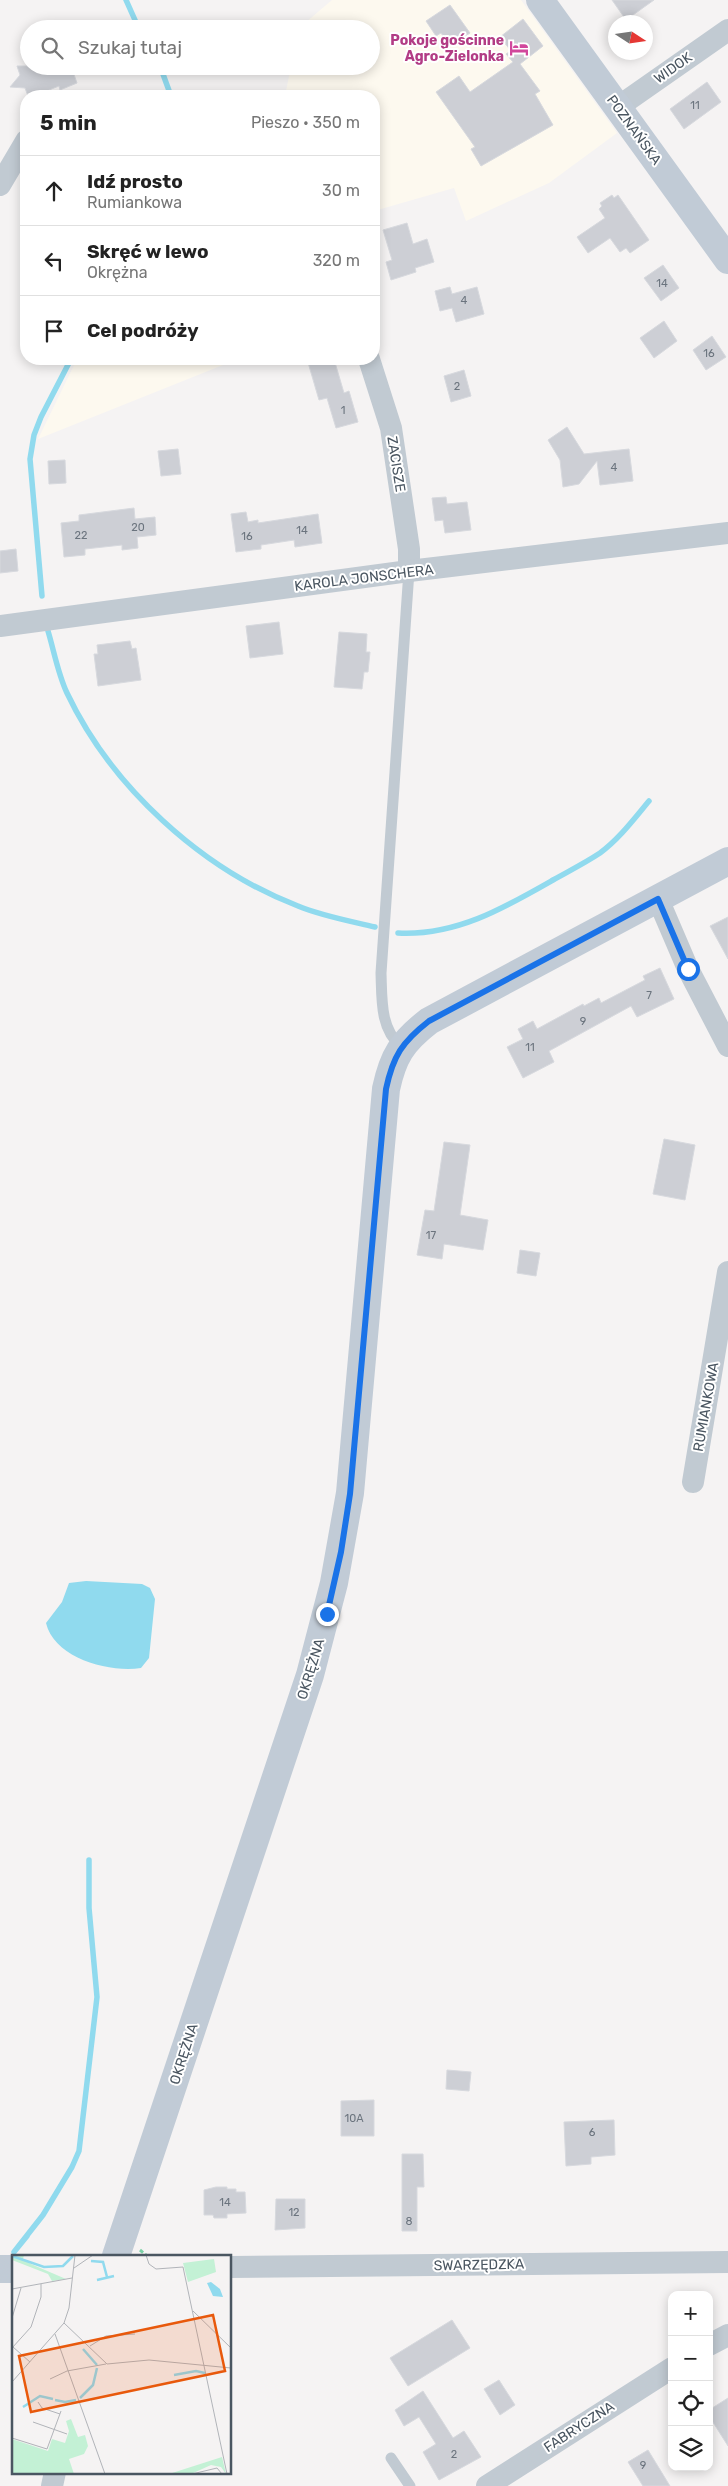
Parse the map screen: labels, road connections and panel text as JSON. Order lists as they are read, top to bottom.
{
  "streets": {
    "street": [
      "WIDOK",
      "POZNAŃSKA",
      "ZACISZE",
      "KAROLA JONSCHERA",
      "RUMIANKOWA",
      "OKRĘŻNA",
      "SWARZĘDZKA",
      "FABRYCZNA"
    ]
  },
  "crossings": [
    ["WIDOK", "POZNAŃSKA"],
    ["ZACISZE", "KAROLA JONSCHERA"]
  ],
  "places": {
    "hotel": ["Pokoje gościnne Agro-Zielonka"]
  },
  "house_numbers": [
    "11",
    "14",
    "4",
    "16",
    "2",
    "1",
    "4",
    "20",
    "14",
    "22",
    "16",
    "7",
    "9",
    "11",
    "17",
    "10A",
    "6",
    "14",
    "12",
    "8",
    "2",
    "9"
  ],
  "north": "right",
  "page": {
    "search": "Szukaj tutaj",
    "heading": ["5 min", "Pieszo · 350 m"],
    "list": [
      ["Idź prosto", "Rumiankowa", "30 m"],
      ["Skręć w lewo", "Okrężna", "320 m"],
      "Cel podróży"
    ],
    "map_buttons": ["+", "−"]
  }
}
